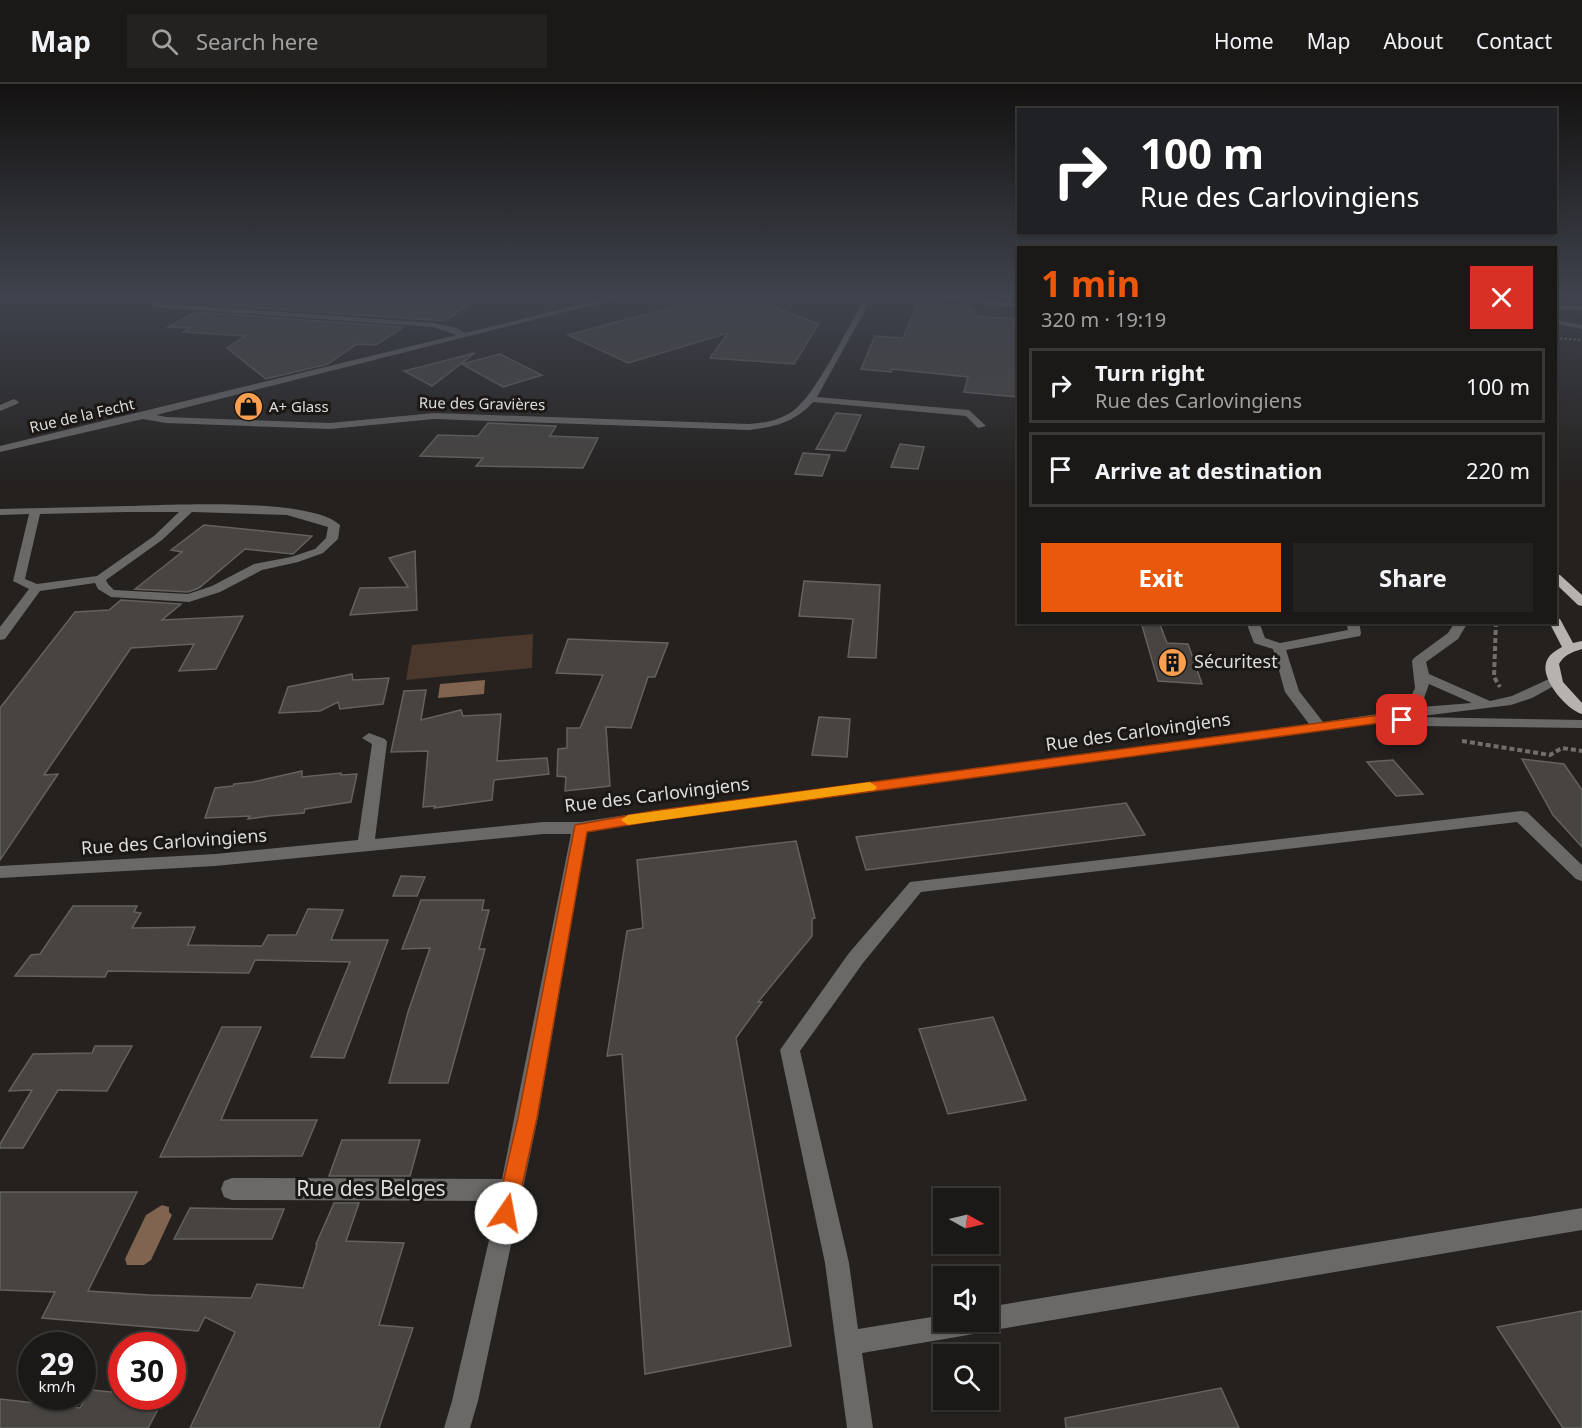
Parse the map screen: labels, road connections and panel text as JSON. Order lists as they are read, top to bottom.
{
  "streets": {
    "street": [
      "Rue des Gravières",
      "Rue de la Fecht",
      "Rue des Carlovingiens",
      "Rue des Belges"
    ]
  },
  "crossings": [
    ["Rue des Gravières", "Rue de la Fecht"]
  ],
  "places": {
    "shop": ["A+ Glass"],
    "building": ["Sécuritest"]
  },
  "north": "right",
  "page": {
    "header": "Map",
    "search": "Search here",
    "nav": [
      "Home",
      "Map",
      "About",
      "Contact"
    ],
    "turn": ["100 m", "Rue des Carlovingiens"],
    "heading": ["1 min", "320 m · 19:19"],
    "list": [
      {
        "name": "Turn right",
        "note": "Rue des Carlovingiens",
        "value": "100 m"
      },
      {
        "name": "Arrive at destination",
        "value": "220 m"
      }
    ],
    "buttons": ["Exit", "Share"],
    "speed": "29 km/h",
    "limit": "30"
  }
}
